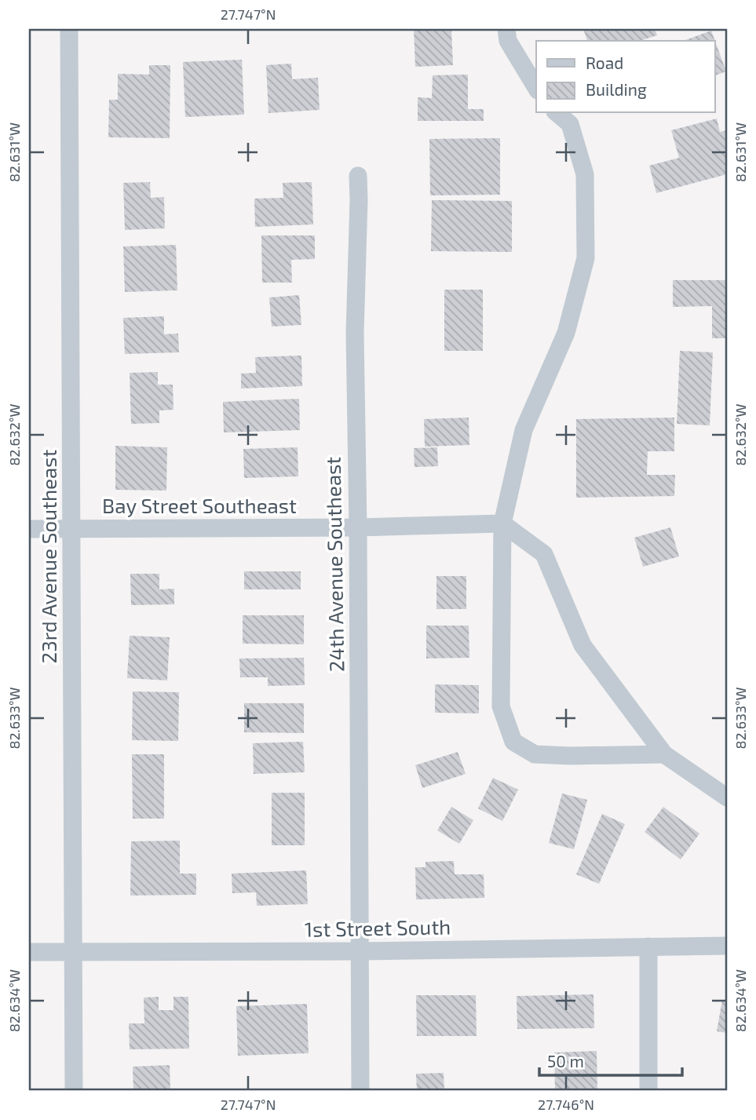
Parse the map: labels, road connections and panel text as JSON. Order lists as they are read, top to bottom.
{
  "streets": {
    "street": [
      "Bay Street Southeast",
      "23rd Avenue Southeast",
      "24th Avenue Southeast",
      "1st Street South"
    ]
  },
  "crossings": [
    ["Bay Street Southeast", "23rd Avenue Southeast"],
    ["Bay Street Southeast", "24th Avenue Southeast"],
    ["23rd Avenue Southeast", "1st Street South"],
    ["24th Avenue Southeast", "1st Street South"]
  ],
  "legend": ["Road", "Building"],
  "scale_bar": "50 m",
  "coordinates": [
    "27.747°N",
    "82.631°W",
    "82.632°W",
    "82.633°W",
    "82.634°W",
    "27.746°N"
  ]
}
